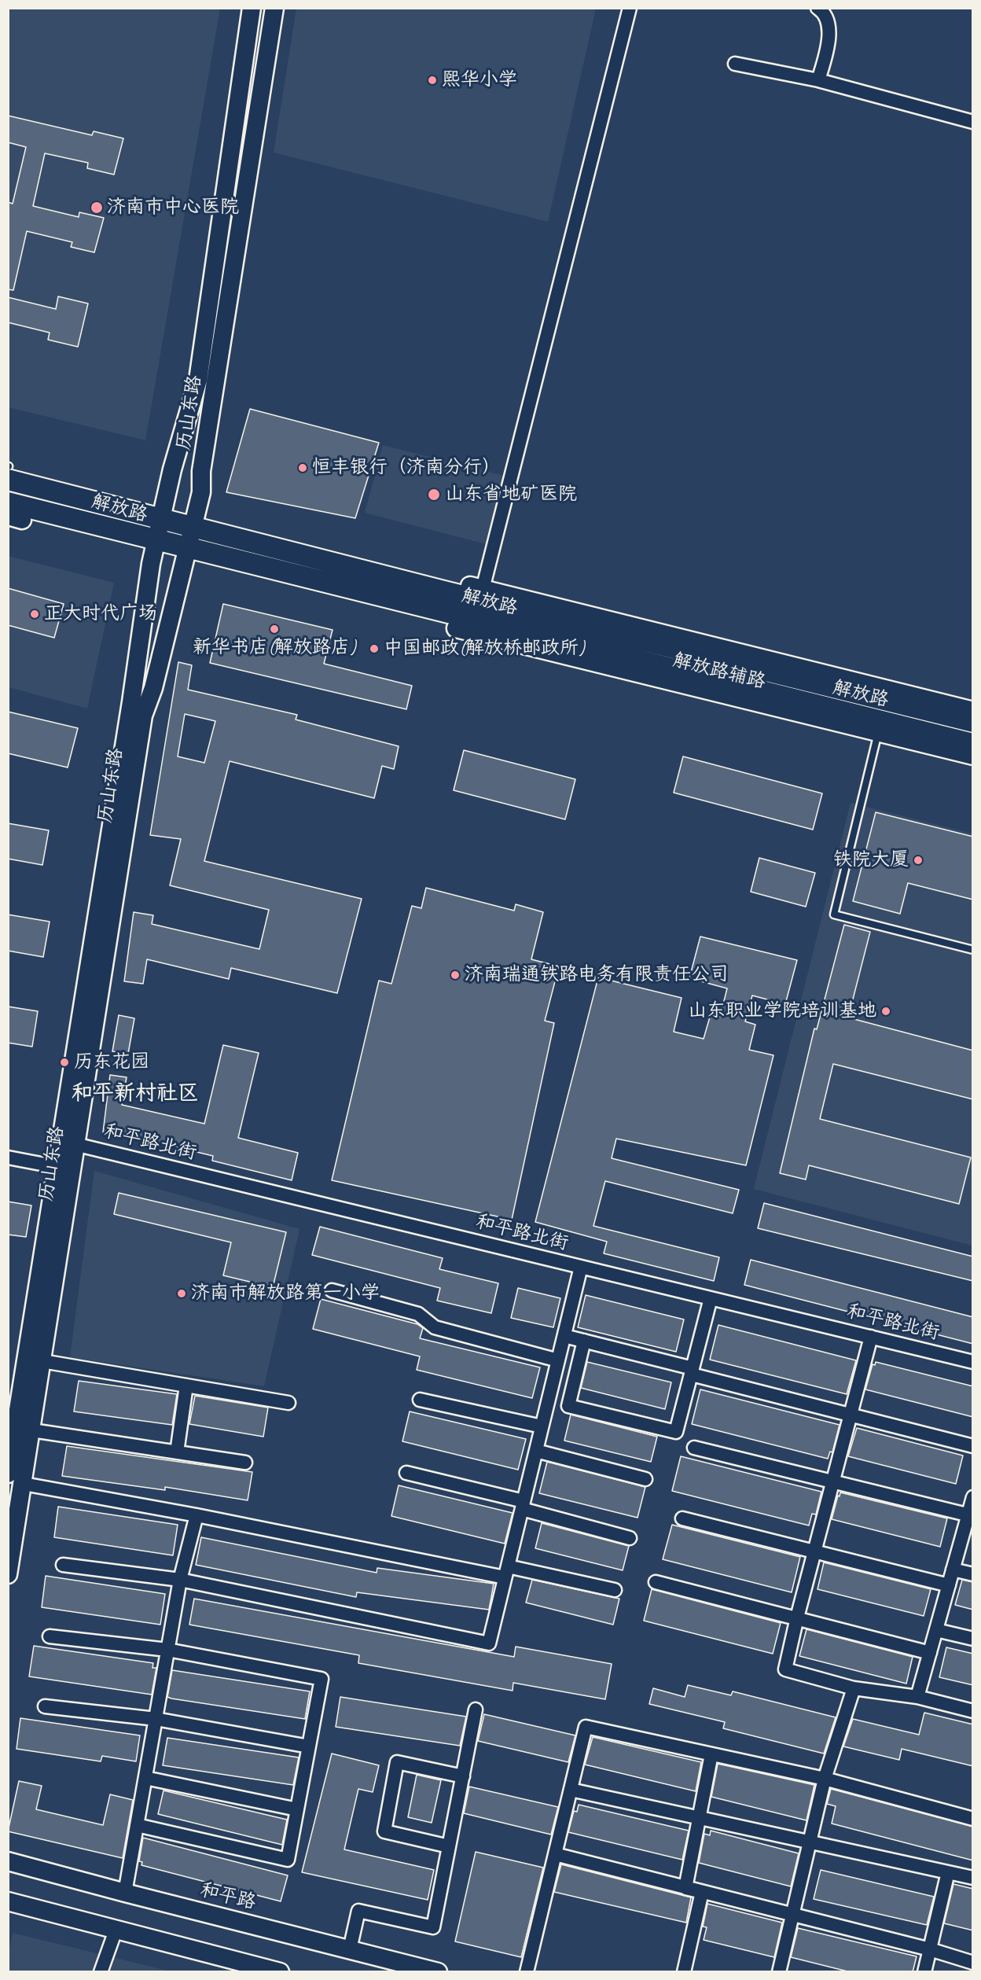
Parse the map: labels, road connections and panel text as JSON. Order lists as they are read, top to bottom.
{
  "streets": {
    "main road": ["解放路"],
    "street": [
      "历山东路",
      "解放路辅路",
      "和平路北街",
      "和平路"
    ]
  },
  "crossings": [
    ["历山东路", "解放路"],
    ["历山东路", "和平路北街"]
  ],
  "districts": ["和平新村社区"],
  "places": [
    "熙华小学",
    "济南市中心医院",
    "恒丰银行（济南分行）",
    "山东省地矿医院",
    "正大时代广场",
    "新华书店(解放路店)",
    "中国邮政(解放桥邮政所)",
    "铁院大厦",
    "济南瑞通铁路电务有限责任公司",
    "山东职业学院培训基地",
    "历东花园",
    "济南市解放路第一小学"
  ]
}
